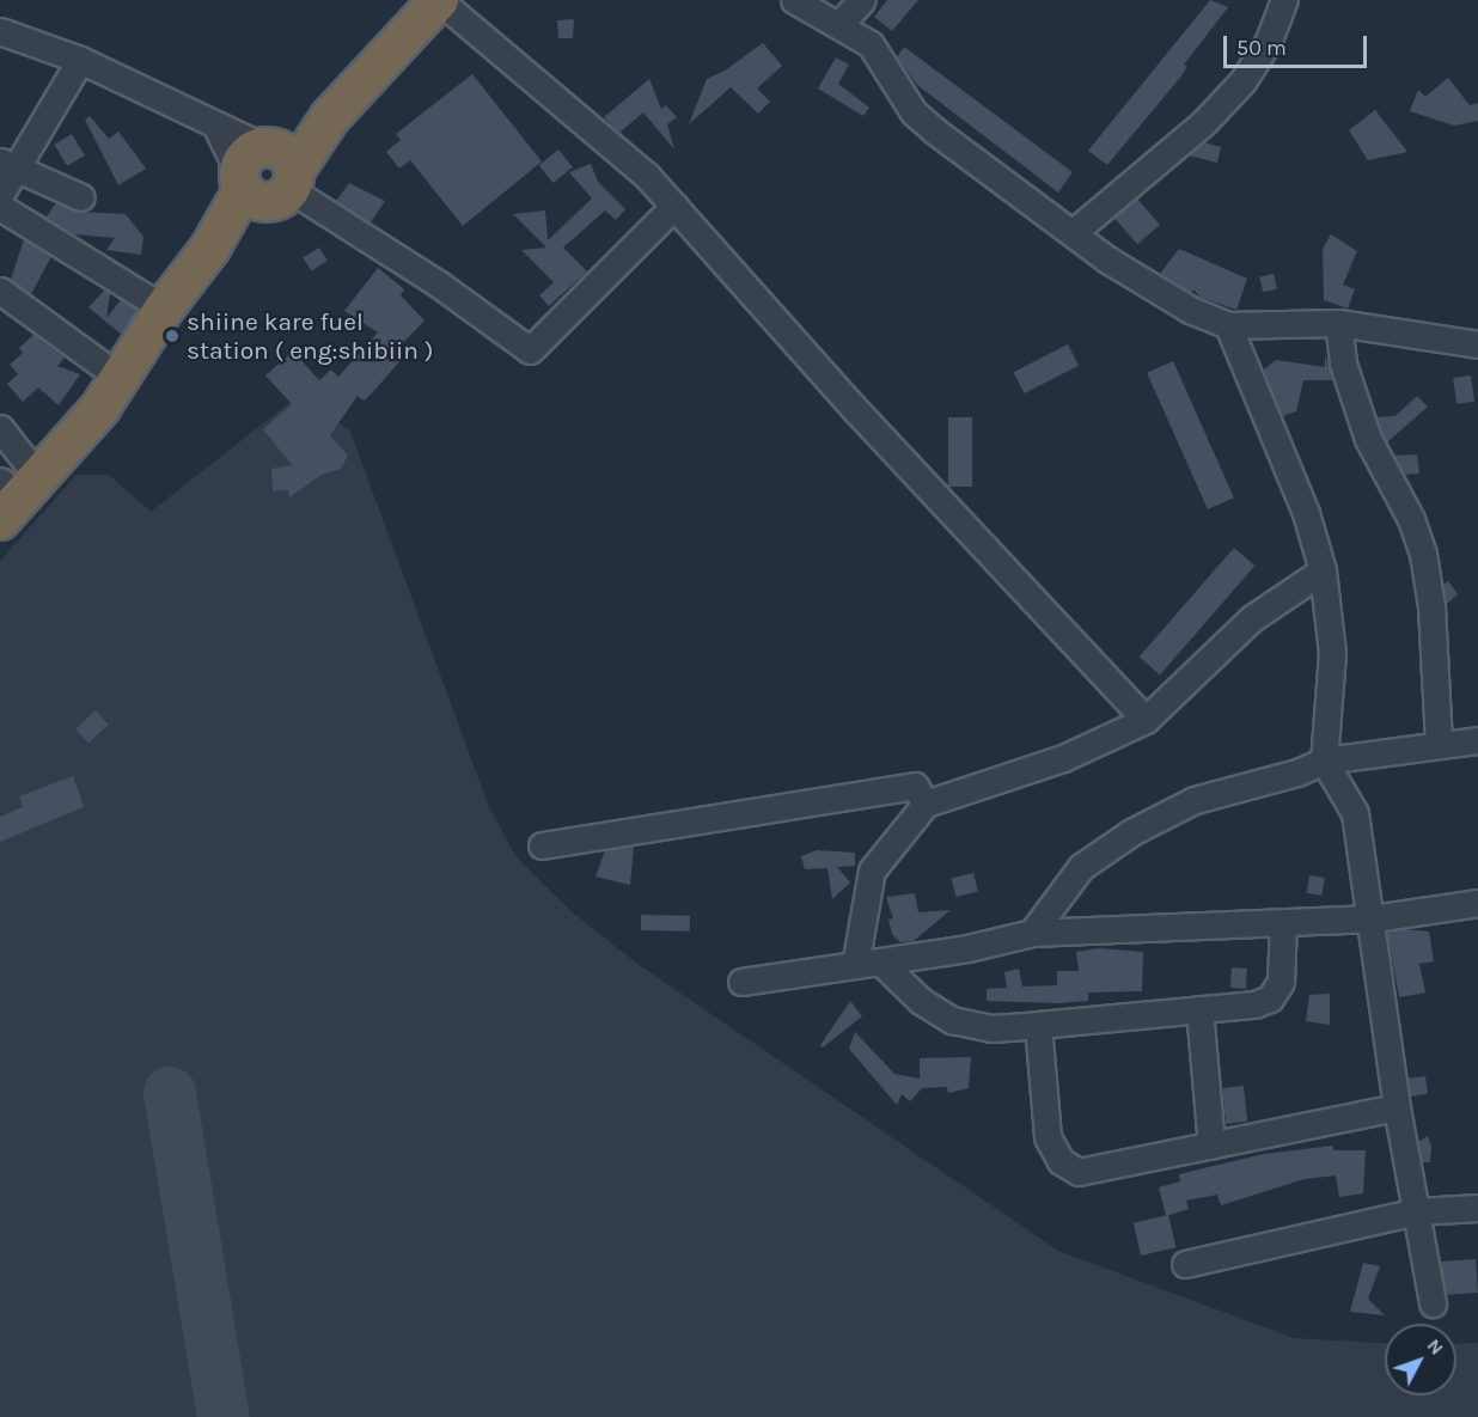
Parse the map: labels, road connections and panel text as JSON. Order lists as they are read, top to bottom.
{
  "places": ["shiine kare fuel station ( eng:shibiin )"],
  "scale_bar": "50 m",
  "north": "top right"
}
